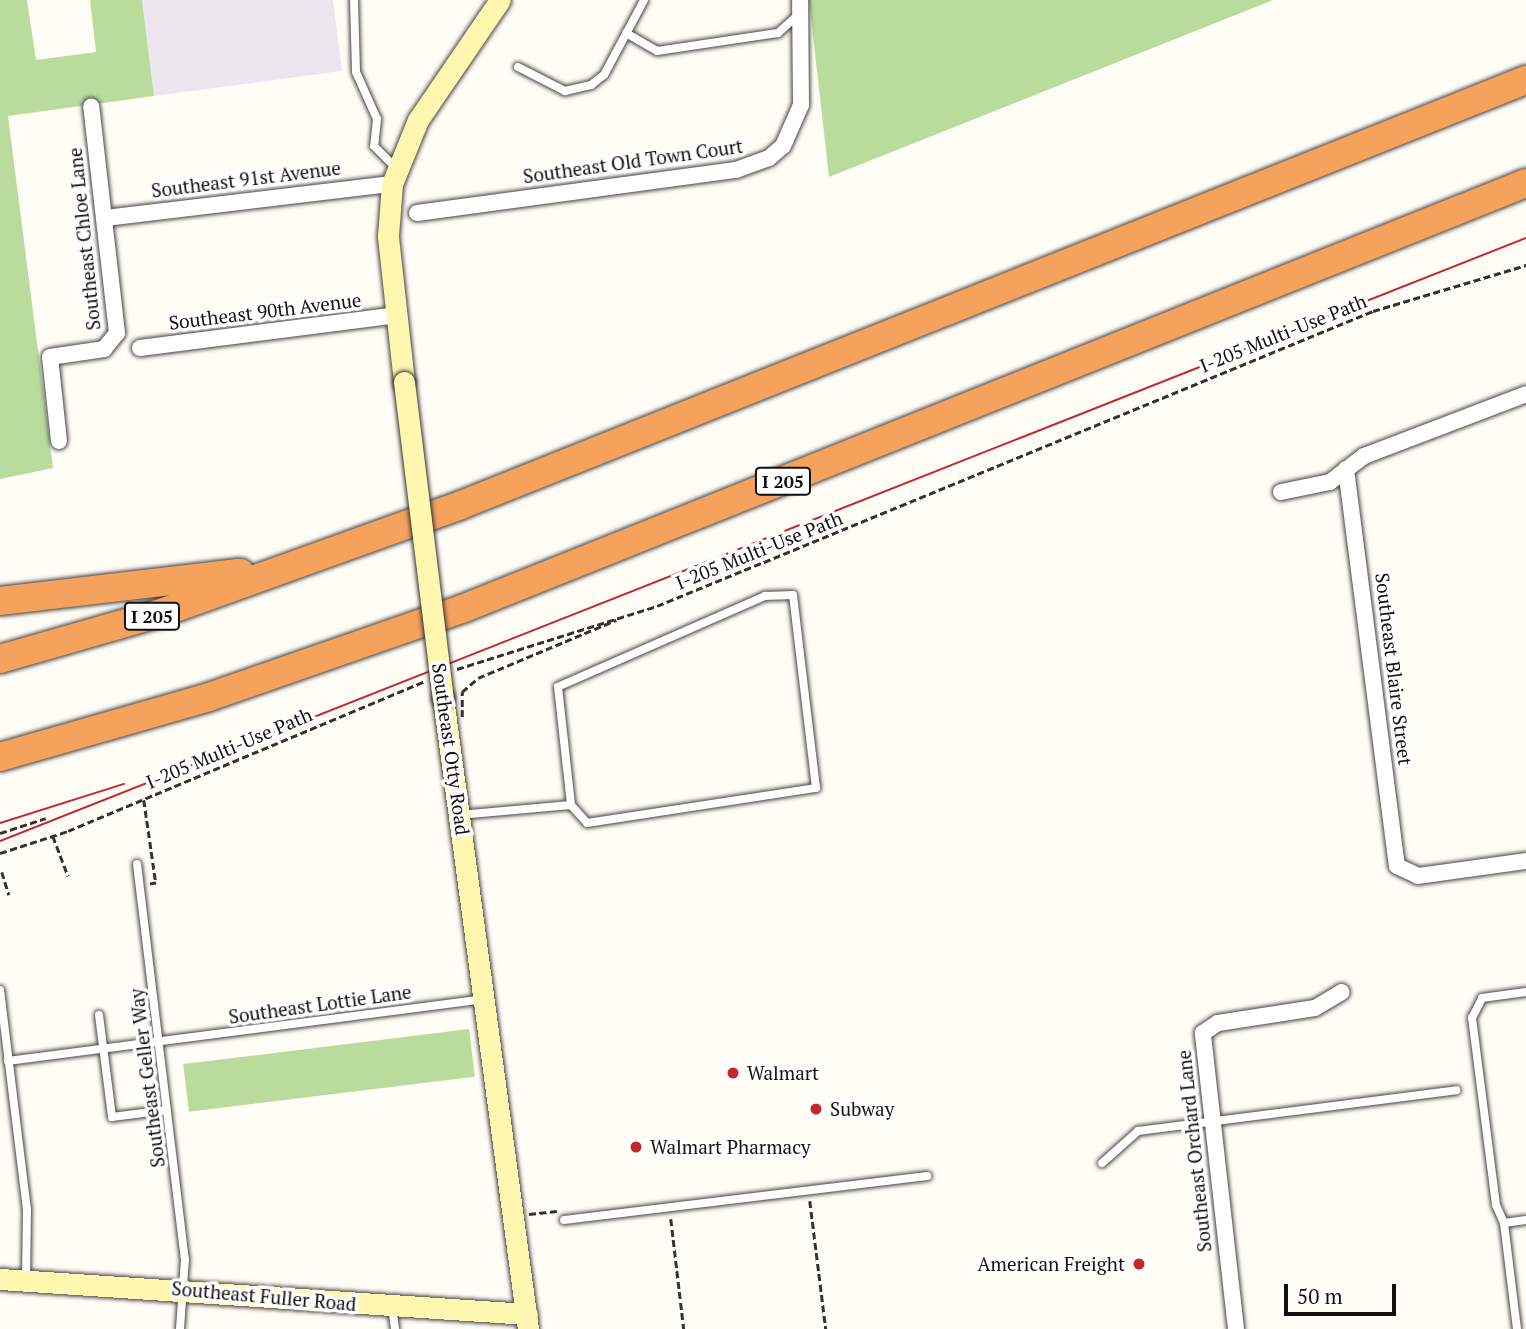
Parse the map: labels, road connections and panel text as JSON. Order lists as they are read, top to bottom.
{
  "streets": {
    "highway": ["I 205"],
    "street": [
      "Southeast Old Town Court",
      "Southeast 91st Avenue",
      "Southeast Chloe Lane",
      "Southeast 90th Avenue",
      "Southeast Blaire Street",
      "Southeast Otty Road",
      "Southeast Orchard Lane",
      "Southeast Fuller Road"
    ],
    "lane": ["Southeast Lottie Lane", "Southeast Geller Way"],
    "path": ["I-205 Multi-Use Path"]
  },
  "crossings": [
    ["Southeast 91st Avenue", "Southeast Chloe Lane"],
    ["Southeast 91st Avenue", "Southeast Otty Road"],
    ["Southeast 90th Avenue", "Southeast Otty Road"],
    ["Southeast Otty Road", "Southeast Lottie Lane"],
    ["Southeast Otty Road", "Southeast Fuller Road"],
    ["Southeast Lottie Lane", "Southeast Geller Way"],
    ["Southeast Geller Way", "Southeast Fuller Road"]
  ],
  "places": [
    "Walmart",
    "Subway",
    "Walmart Pharmacy",
    "American Freight"
  ],
  "scale_bar": "50 m"
}
